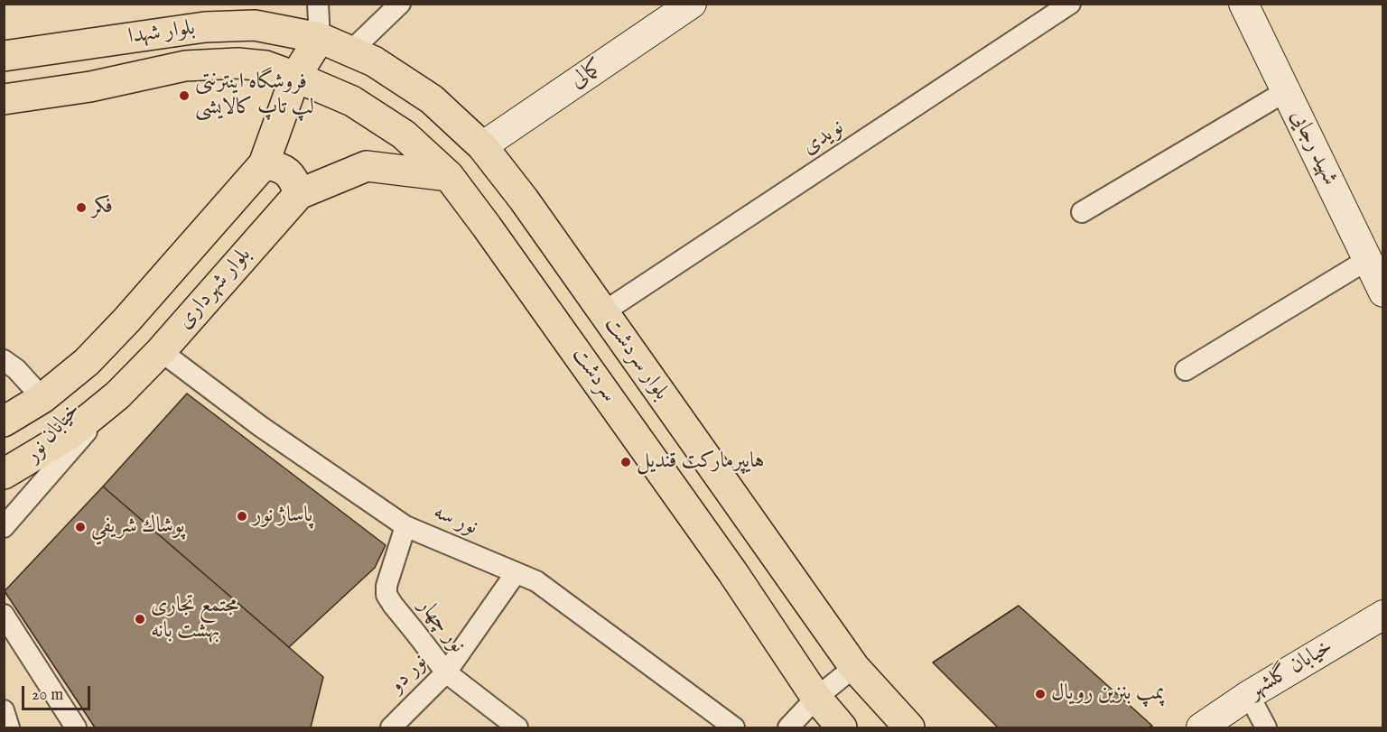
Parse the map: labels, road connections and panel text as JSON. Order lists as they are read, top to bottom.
{
  "streets": {
    "main road": [
      "بلوار شهدا",
      "کمالی",
      "شهید رجایی",
      "بلوار شهرداری",
      "بلوار سردشت",
      "سردشت",
      "خیابان گلشهر"
    ],
    "street": [
      "نویدی",
      "خیابان نور",
      "نور سه",
      "نور چهار",
      "نور دو"
    ]
  },
  "crossings": [
    ["بلوار شهدا", "بلوار شهرداری"],
    ["بلوار شهدا", "بلوار سردشت"],
    ["بلوار شهدا", "سردشت"],
    ["کمالی", "بلوار سردشت"],
    ["نویدی", "بلوار سردشت"],
    ["بلوار شهرداری", "بلوار سردشت"],
    ["بلوار شهرداری", "سردشت"],
    ["بلوار شهرداری", "خیابان نور"],
    ["بلوار شهرداری", "نور سه"],
    ["نور سه", "نور چهار"],
    ["نور سه", "نور دو"],
    ["نور چهار", "نور دو"]
  ],
  "places": [
    "فروشگاه اینترنتی لپ تاپ کالایشی",
    "فکر",
    "هایپرمارکت قندیل",
    "پاساژ نور",
    "پوشاك شريفي",
    "مجتمع تجاری بهشت بانه",
    "پمپ بنزین رویال"
  ],
  "scale_bar": "20 m"
}
